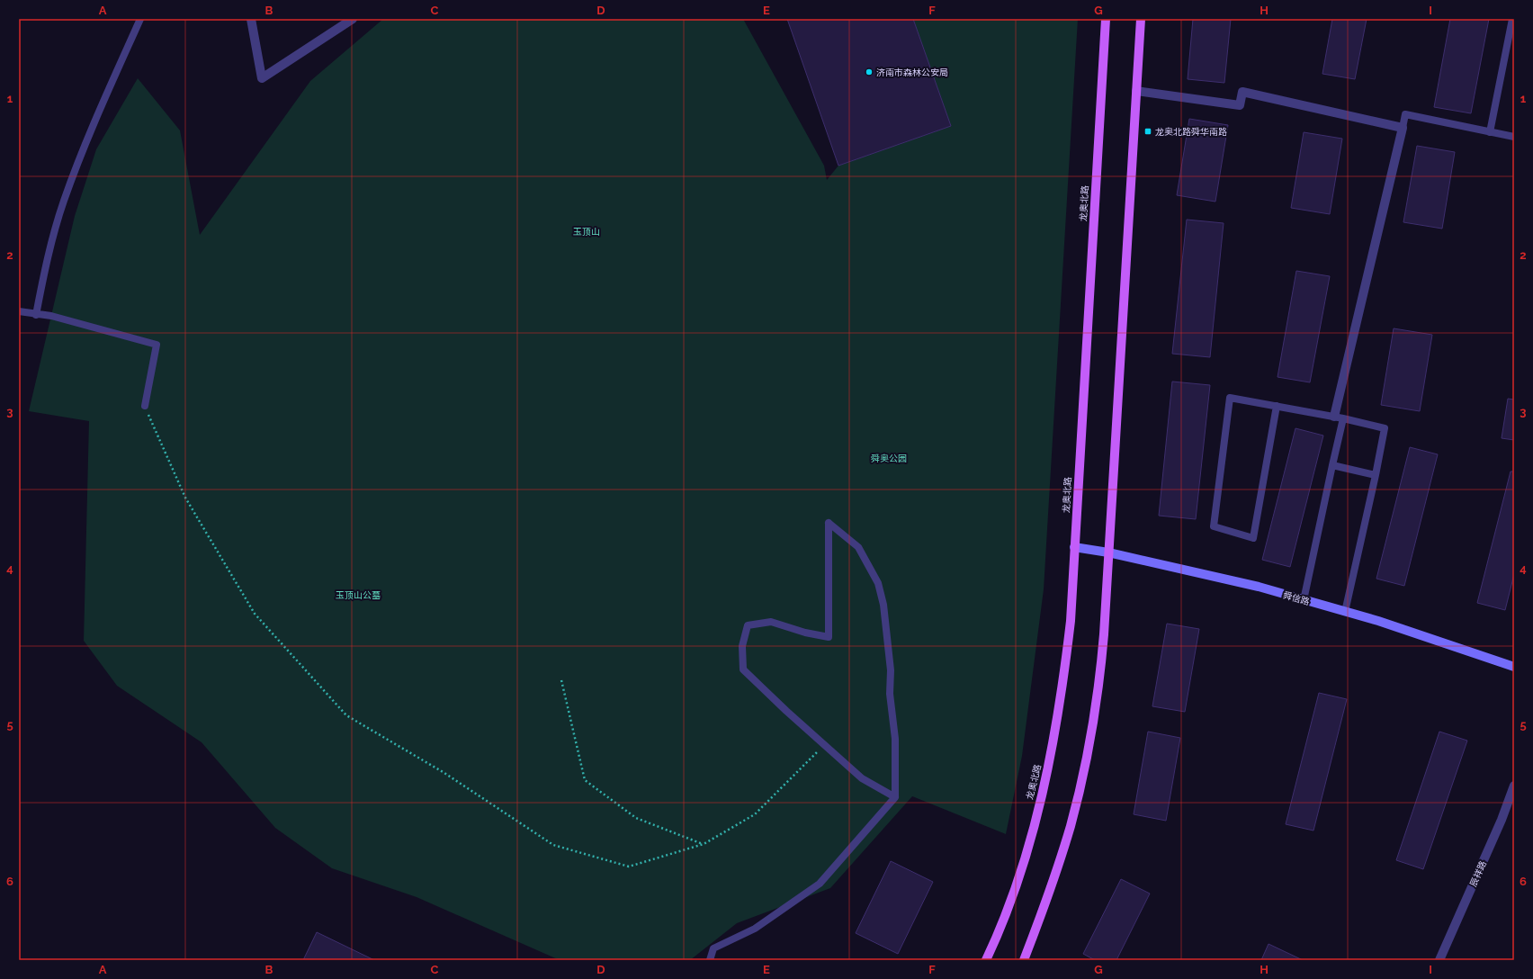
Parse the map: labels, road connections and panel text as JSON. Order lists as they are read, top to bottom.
{
  "streets": {
    "main road": ["龙奥北路"],
    "street": ["舜信路", "辰祥路"]
  },
  "crossings": [
    ["龙奥北路", "舜信路"]
  ],
  "parks": ["玉顶山", "舜奥公园", "玉顶山公墓"],
  "places": {
    "other": ["济南市森林公安局"],
    "transit": ["龙奥北路舜华南路"]
  },
  "grid": {
    "columns": [
      "A",
      "B",
      "C",
      "D",
      "E",
      "F",
      "G",
      "H",
      "I"
    ],
    "rows": [
      "1",
      "2",
      "3",
      "4",
      "5",
      "6"
    ]
  }
}
